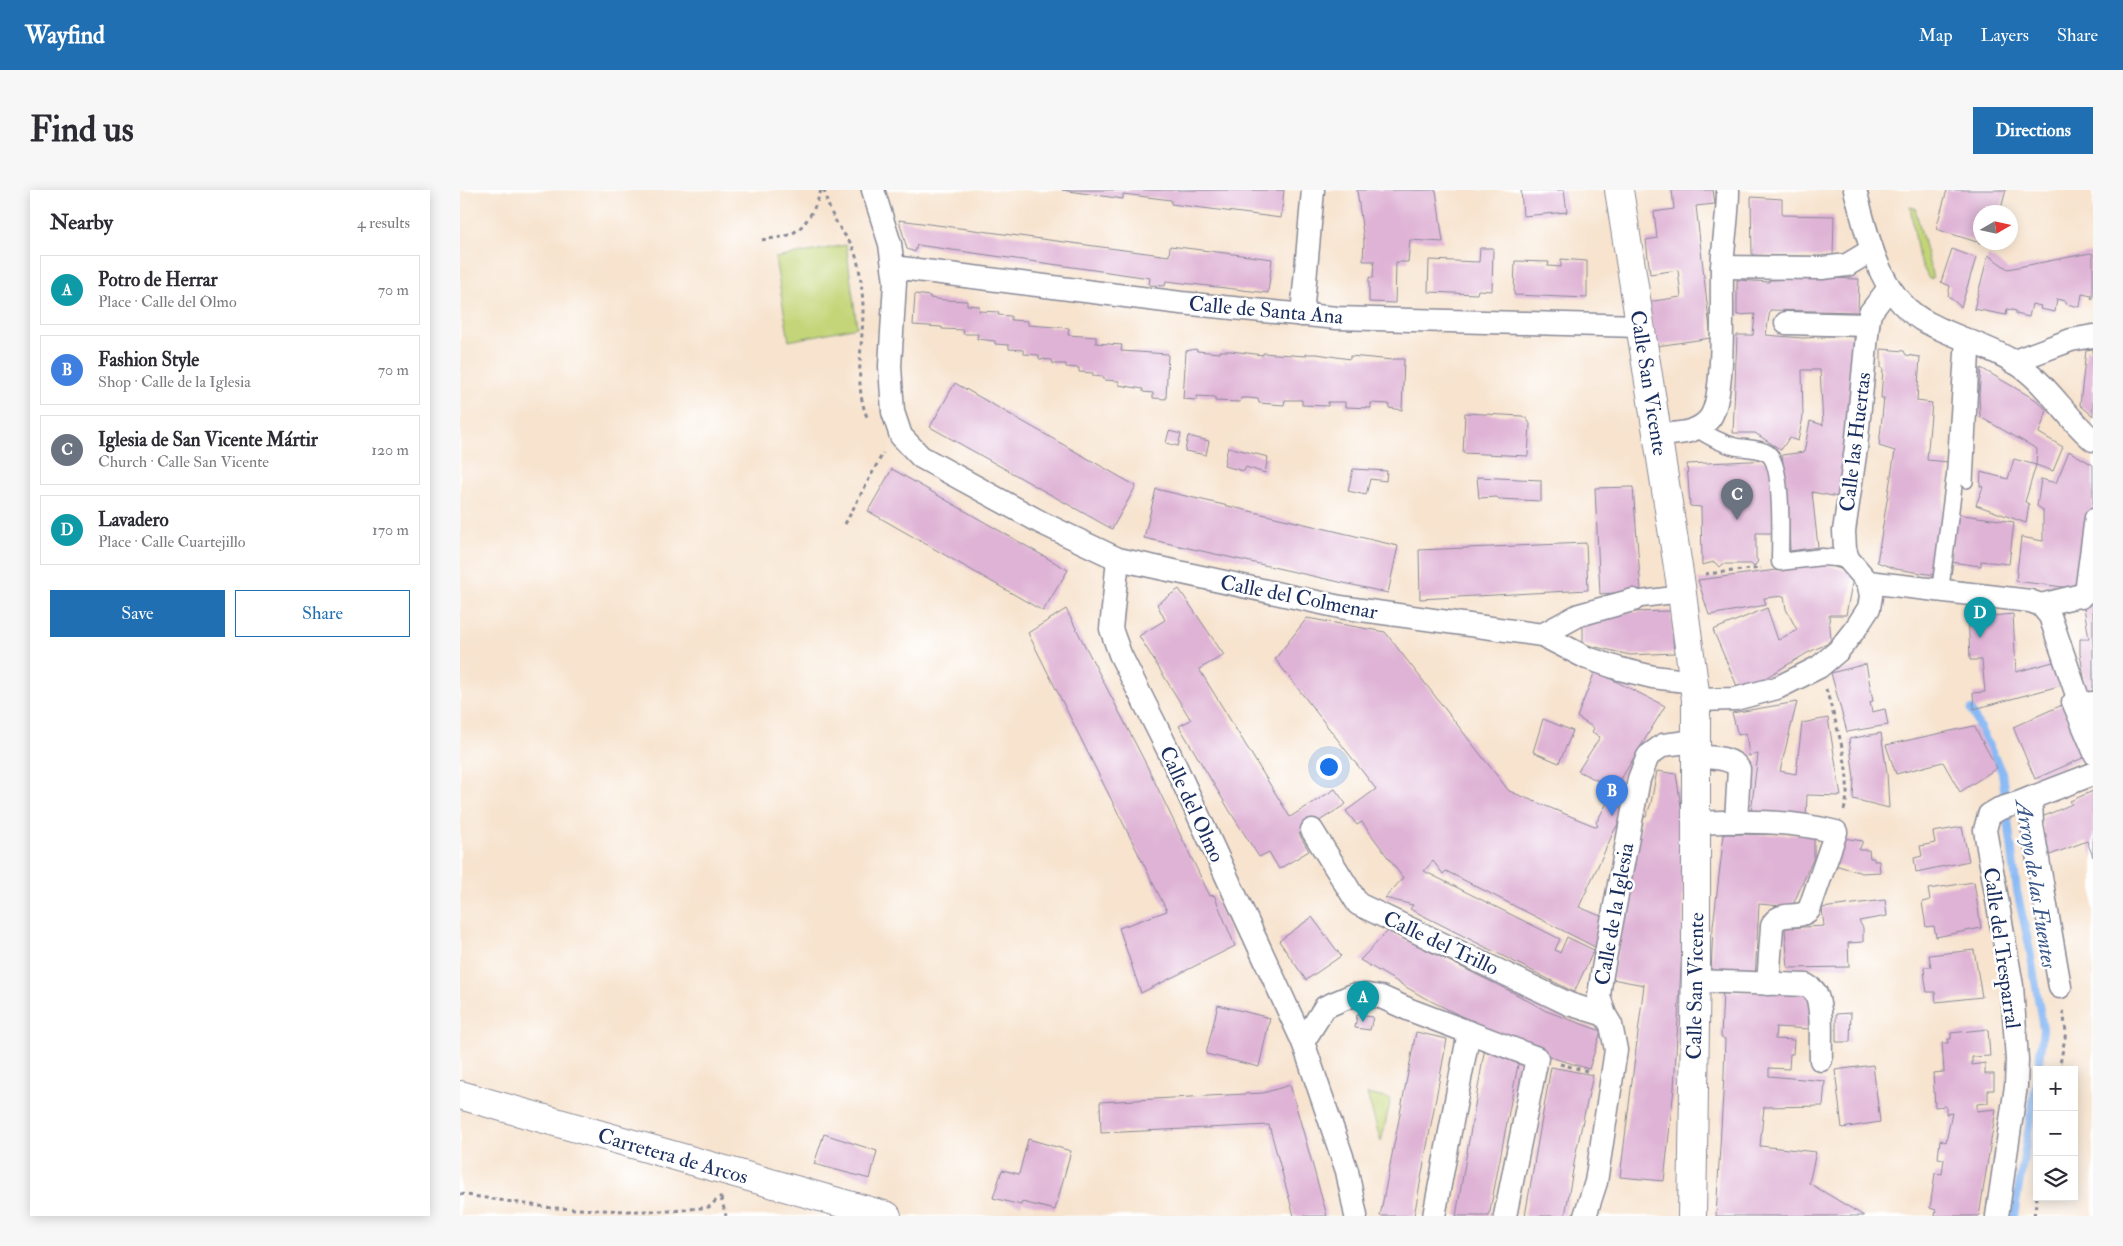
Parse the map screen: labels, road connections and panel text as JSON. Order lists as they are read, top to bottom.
{
  "streets": {
    "street": [
      "Calle de Santa Ana",
      "Calle San Vicente",
      "Calle las Huertas",
      "Calle del Colmenar",
      "Calle del Olmo",
      "Calle de la Iglesia",
      "Calle del Trillo",
      "Calle del Tresparral",
      "Carretera de Arcos"
    ]
  },
  "crossings": [
    ["Calle de Santa Ana", "Calle San Vicente"],
    ["Calle San Vicente", "Calle del Colmenar"],
    ["Calle San Vicente", "Calle de la Iglesia"],
    ["Calle del Colmenar", "Calle del Olmo"],
    ["Calle de la Iglesia", "Calle del Trillo"]
  ],
  "water": ["Arroyo de las Fuentes"],
  "north": "right",
  "page": {
    "header": "Wayfind",
    "nav": ["Map", "Layers", "Share"],
    "buttons": [
      "Directions",
      ["Save", "Share"]
    ],
    "title": "Find us",
    "heading": ["Nearby", "4 results"],
    "list": [
      {
        "mark": "A",
        "name": "Potro de Herrar",
        "note": "Place · Calle del Olmo",
        "value": "70 m"
      },
      {
        "mark": "B",
        "name": "Fashion Style",
        "note": "Shop · Calle de la Iglesia",
        "value": "70 m"
      },
      {
        "mark": "C",
        "name": "Iglesia de San Vicente Mártir",
        "note": "Church · Calle San Vicente",
        "value": "120 m"
      },
      {
        "mark": "D",
        "name": "Lavadero",
        "note": "Place · Calle Cuartejillo",
        "value": "170 m"
      }
    ],
    "pins": [
      "C",
      "D",
      "B",
      "A"
    ],
    "map_buttons": ["+", "−"]
  }
}
